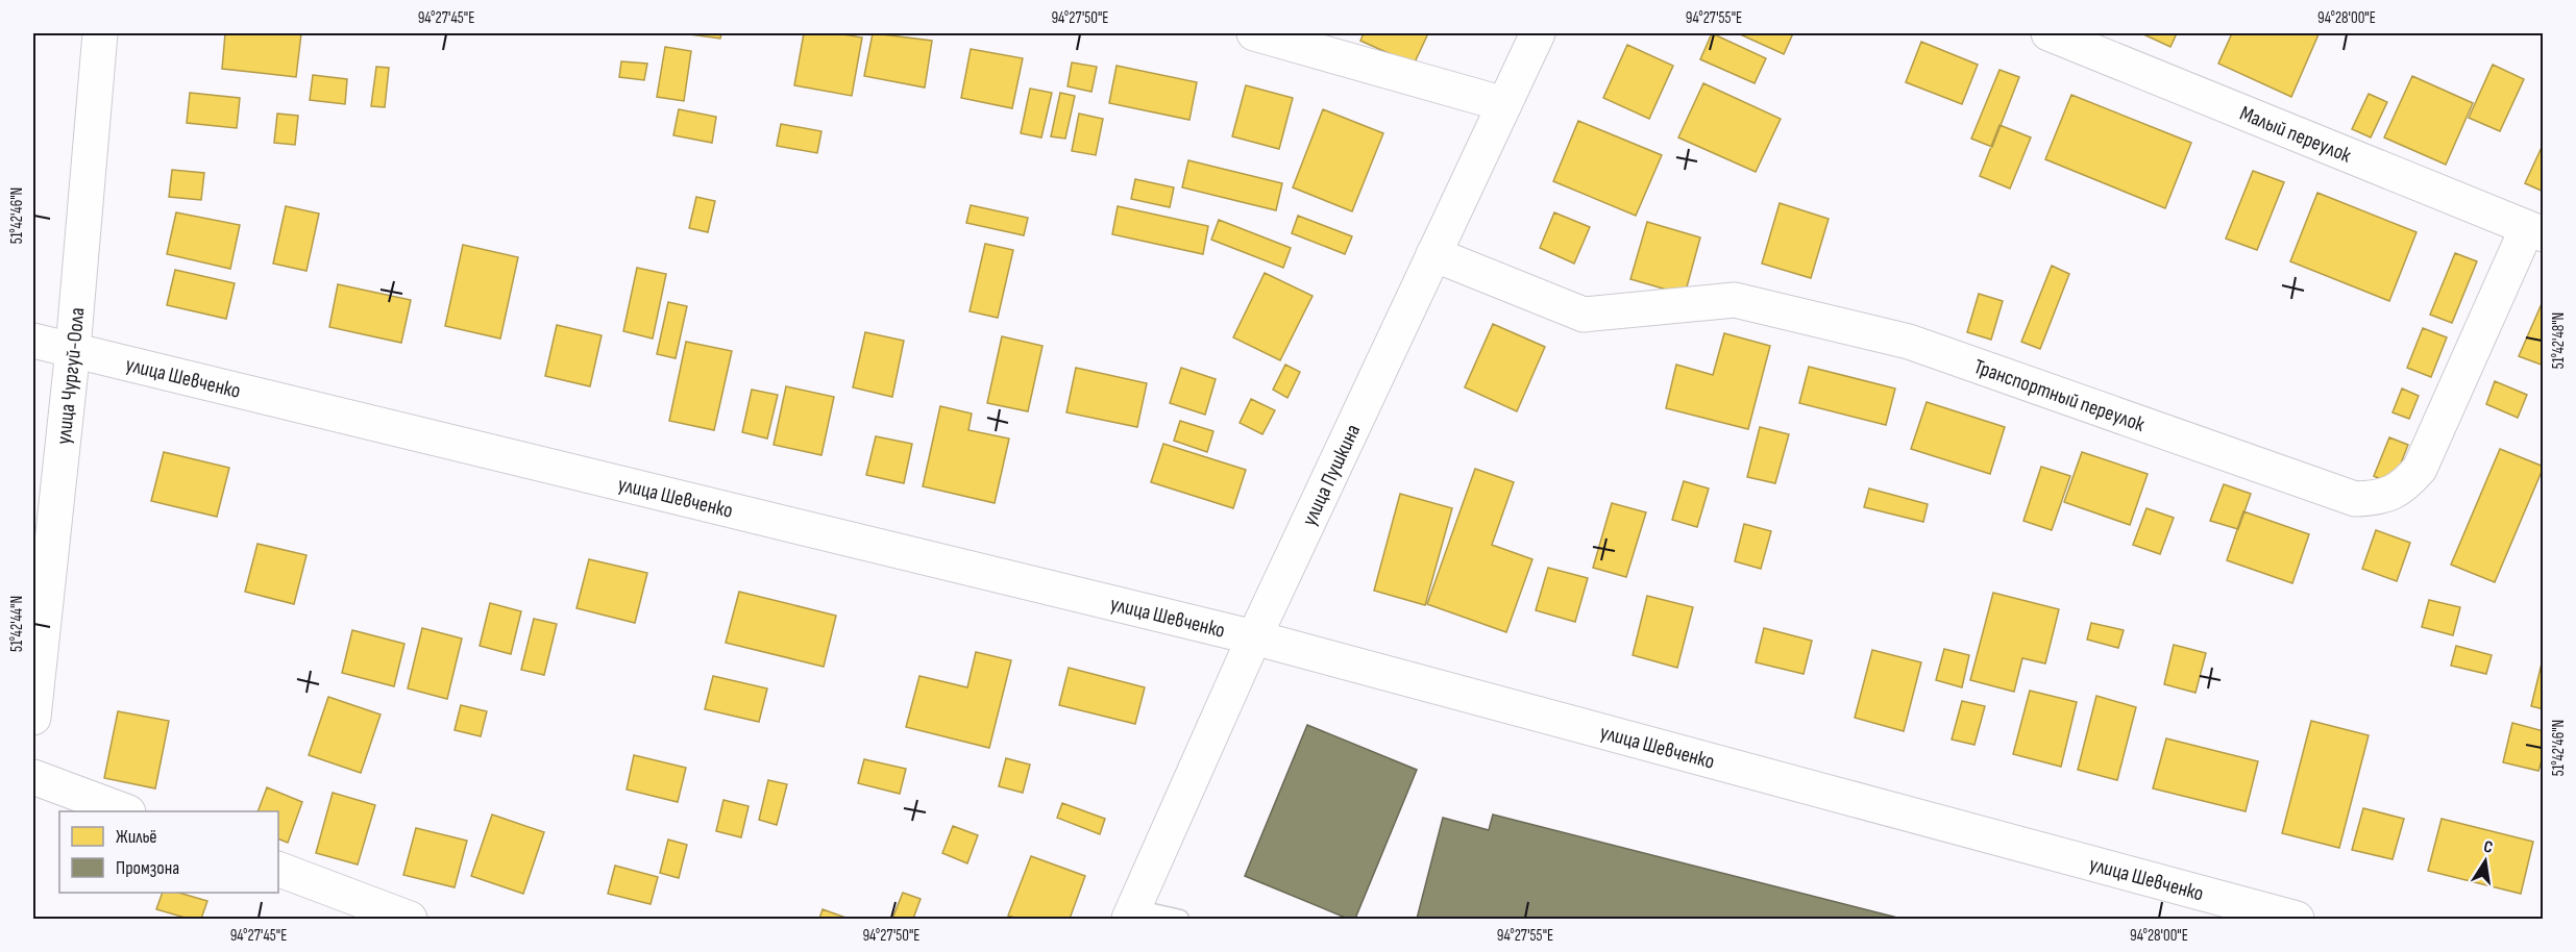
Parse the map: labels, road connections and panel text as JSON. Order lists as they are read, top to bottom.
{
  "streets": {
    "street": [
      "Малый переулок",
      "улица Чургуй-Оола",
      "улица Шевченко",
      "Транспортный переулок",
      "улица Пушкина"
    ]
  },
  "crossings": [
    ["Малый переулок", "Транспортный переулок"],
    ["улица Чургуй-Оола", "улица Шевченко"],
    ["улица Шевченко", "улица Пушкина"],
    ["Транспортный переулок", "улица Пушкина"]
  ],
  "legend": ["Жильё", "Промзона"],
  "north": "top",
  "coordinates": [
    "94°27'45\"E",
    "94°27'50\"E",
    "94°27'55\"E",
    "94°28'00\"E",
    "51°42'46\"N",
    "51°42'48\"N",
    "51°42'44\"N"
  ]
}
